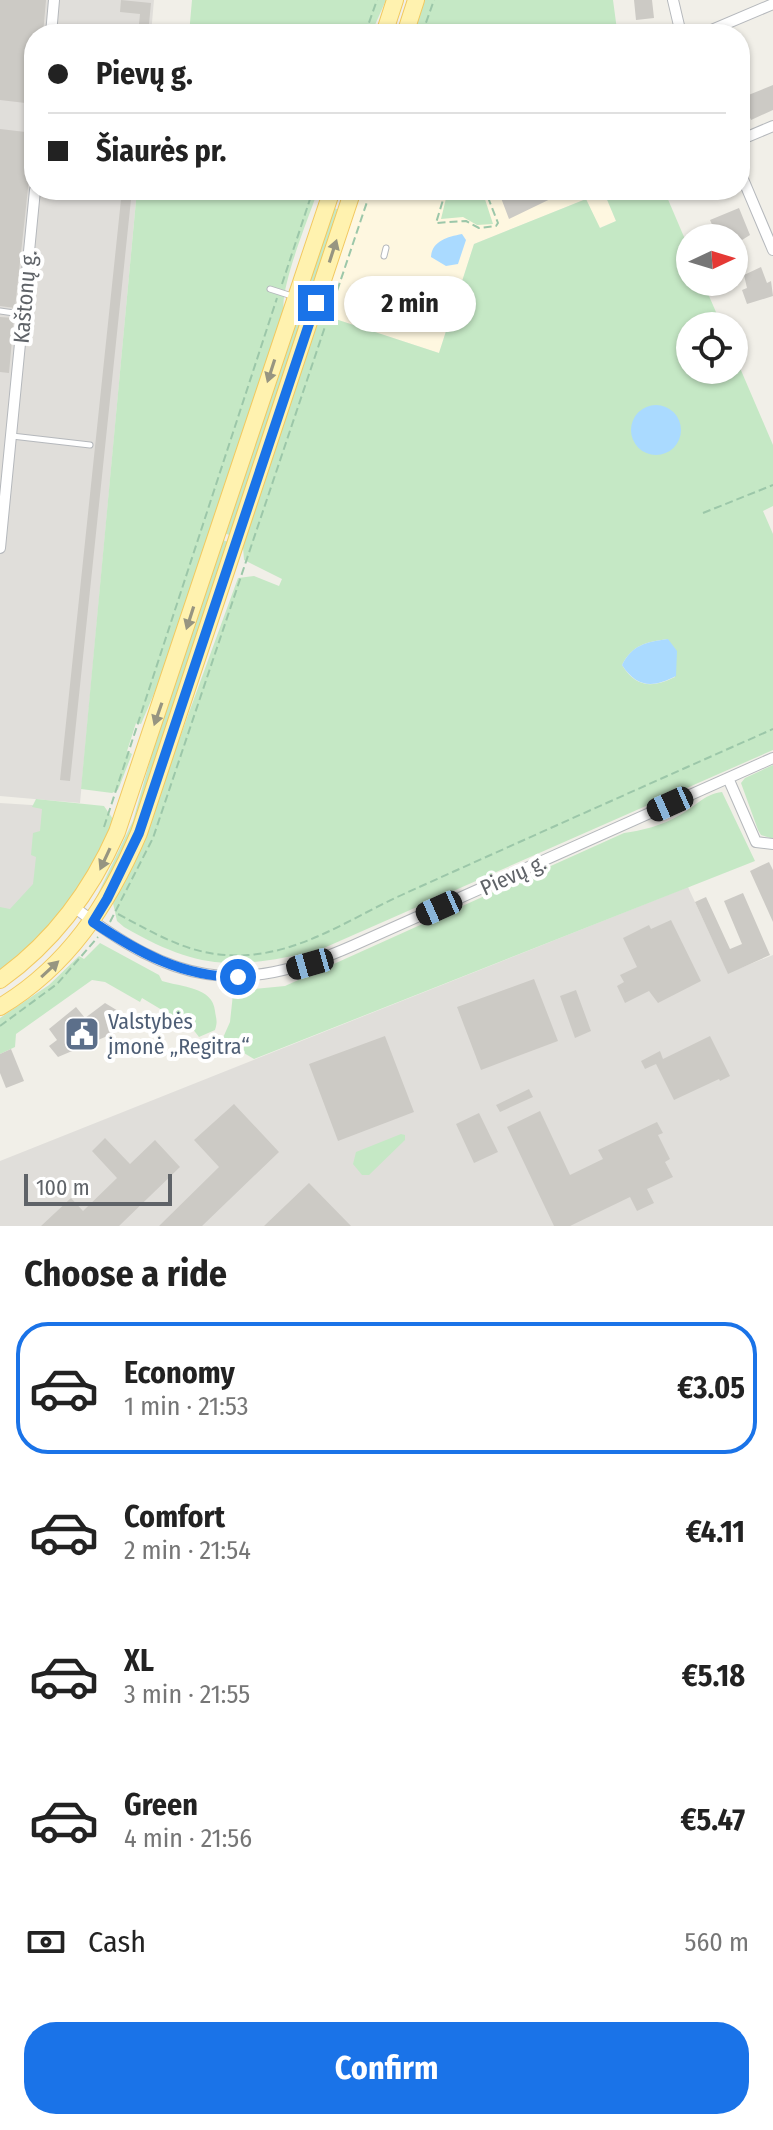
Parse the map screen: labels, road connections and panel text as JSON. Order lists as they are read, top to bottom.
{
  "streets": {
    "street": ["Kaštonų g.", "Pievų g."]
  },
  "places": {
    "public building": ["Valstybės įmonė „Regitra“"]
  },
  "scale_bar": "100 m",
  "north": "right",
  "page": {
    "banner": ["Pievų g.", "Šiaurės pr."],
    "bubble": "2 min",
    "scale": "100 m",
    "heading": "Choose a ride",
    "list": [
      {
        "name": "Economy",
        "note": "1 min · 21:53",
        "value": "€3.05"
      },
      {
        "name": "Comfort",
        "note": "2 min · 21:54",
        "value": "€4.11"
      },
      {
        "name": "XL",
        "note": "3 min · 21:55",
        "value": "€5.18"
      },
      {
        "name": "Green",
        "note": "4 min · 21:56",
        "value": "€5.47"
      }
    ],
    "pay": ["Cash", "560 m"],
    "buttons": "Confirm"
  }
}
